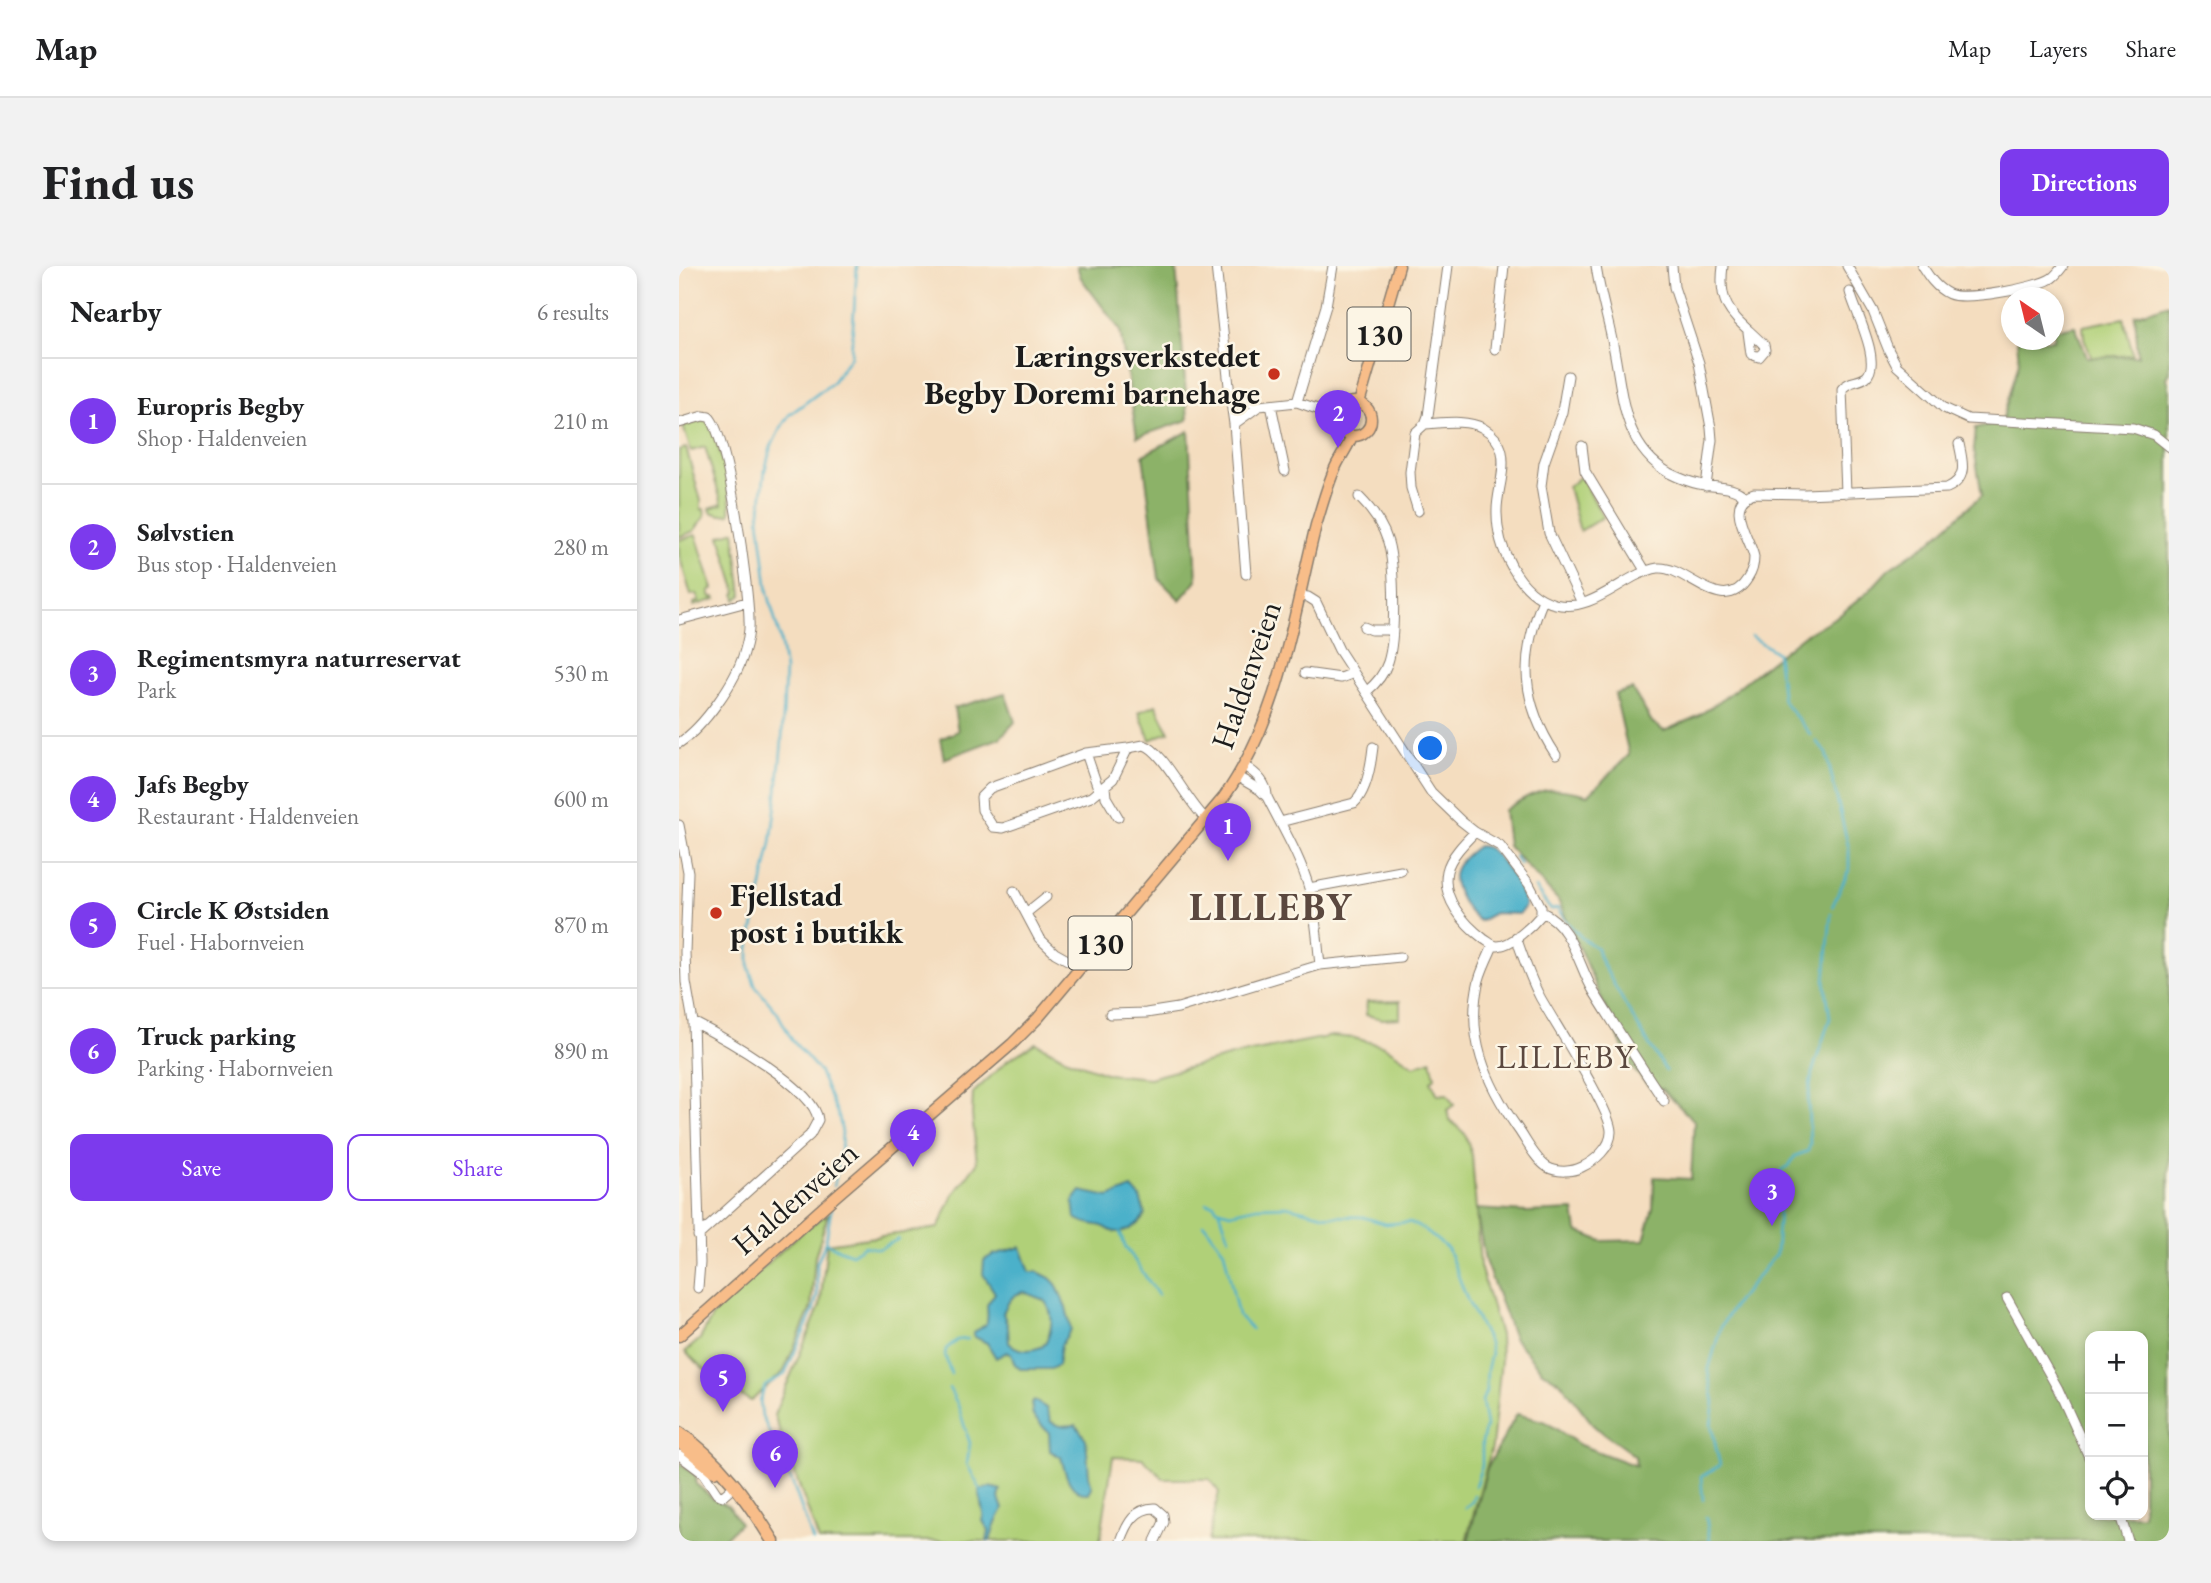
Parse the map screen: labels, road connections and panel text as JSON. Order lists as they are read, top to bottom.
{
  "streets": {
    "main road": ["130", "Haldenveien"]
  },
  "crossings": [
    ["130", "Haldenveien"]
  ],
  "districts": ["LILLEBY", "LILLEBY"],
  "places": ["Læringsverkstedet Begby Doremi barnehage", "Fjellstad post i butikk"],
  "north": "top left",
  "page": {
    "header": "Map",
    "nav": ["Map", "Layers", "Share"],
    "buttons": [
      "Directions",
      ["Save", "Share"]
    ],
    "title": "Find us",
    "heading": ["Nearby", "6 results"],
    "list": [
      {
        "mark": "1",
        "name": "Europris Begby",
        "note": "Shop · Haldenveien",
        "value": "210 m"
      },
      {
        "mark": "2",
        "name": "Sølvstien",
        "note": "Bus stop · Haldenveien",
        "value": "280 m"
      },
      {
        "mark": "3",
        "name": "Regimentsmyra naturreservat",
        "note": "Park",
        "value": "530 m"
      },
      {
        "mark": "4",
        "name": "Jafs Begby",
        "note": "Restaurant · Haldenveien",
        "value": "600 m"
      },
      {
        "mark": "5",
        "name": "Circle K Østsiden",
        "note": "Fuel · Habornveien",
        "value": "870 m"
      },
      {
        "mark": "6",
        "name": "Truck parking",
        "note": "Parking · Habornveien",
        "value": "890 m"
      }
    ],
    "pins": [
      "2",
      "1",
      "4",
      "3",
      "5",
      "6"
    ],
    "map_buttons": ["+", "−"]
  }
}
